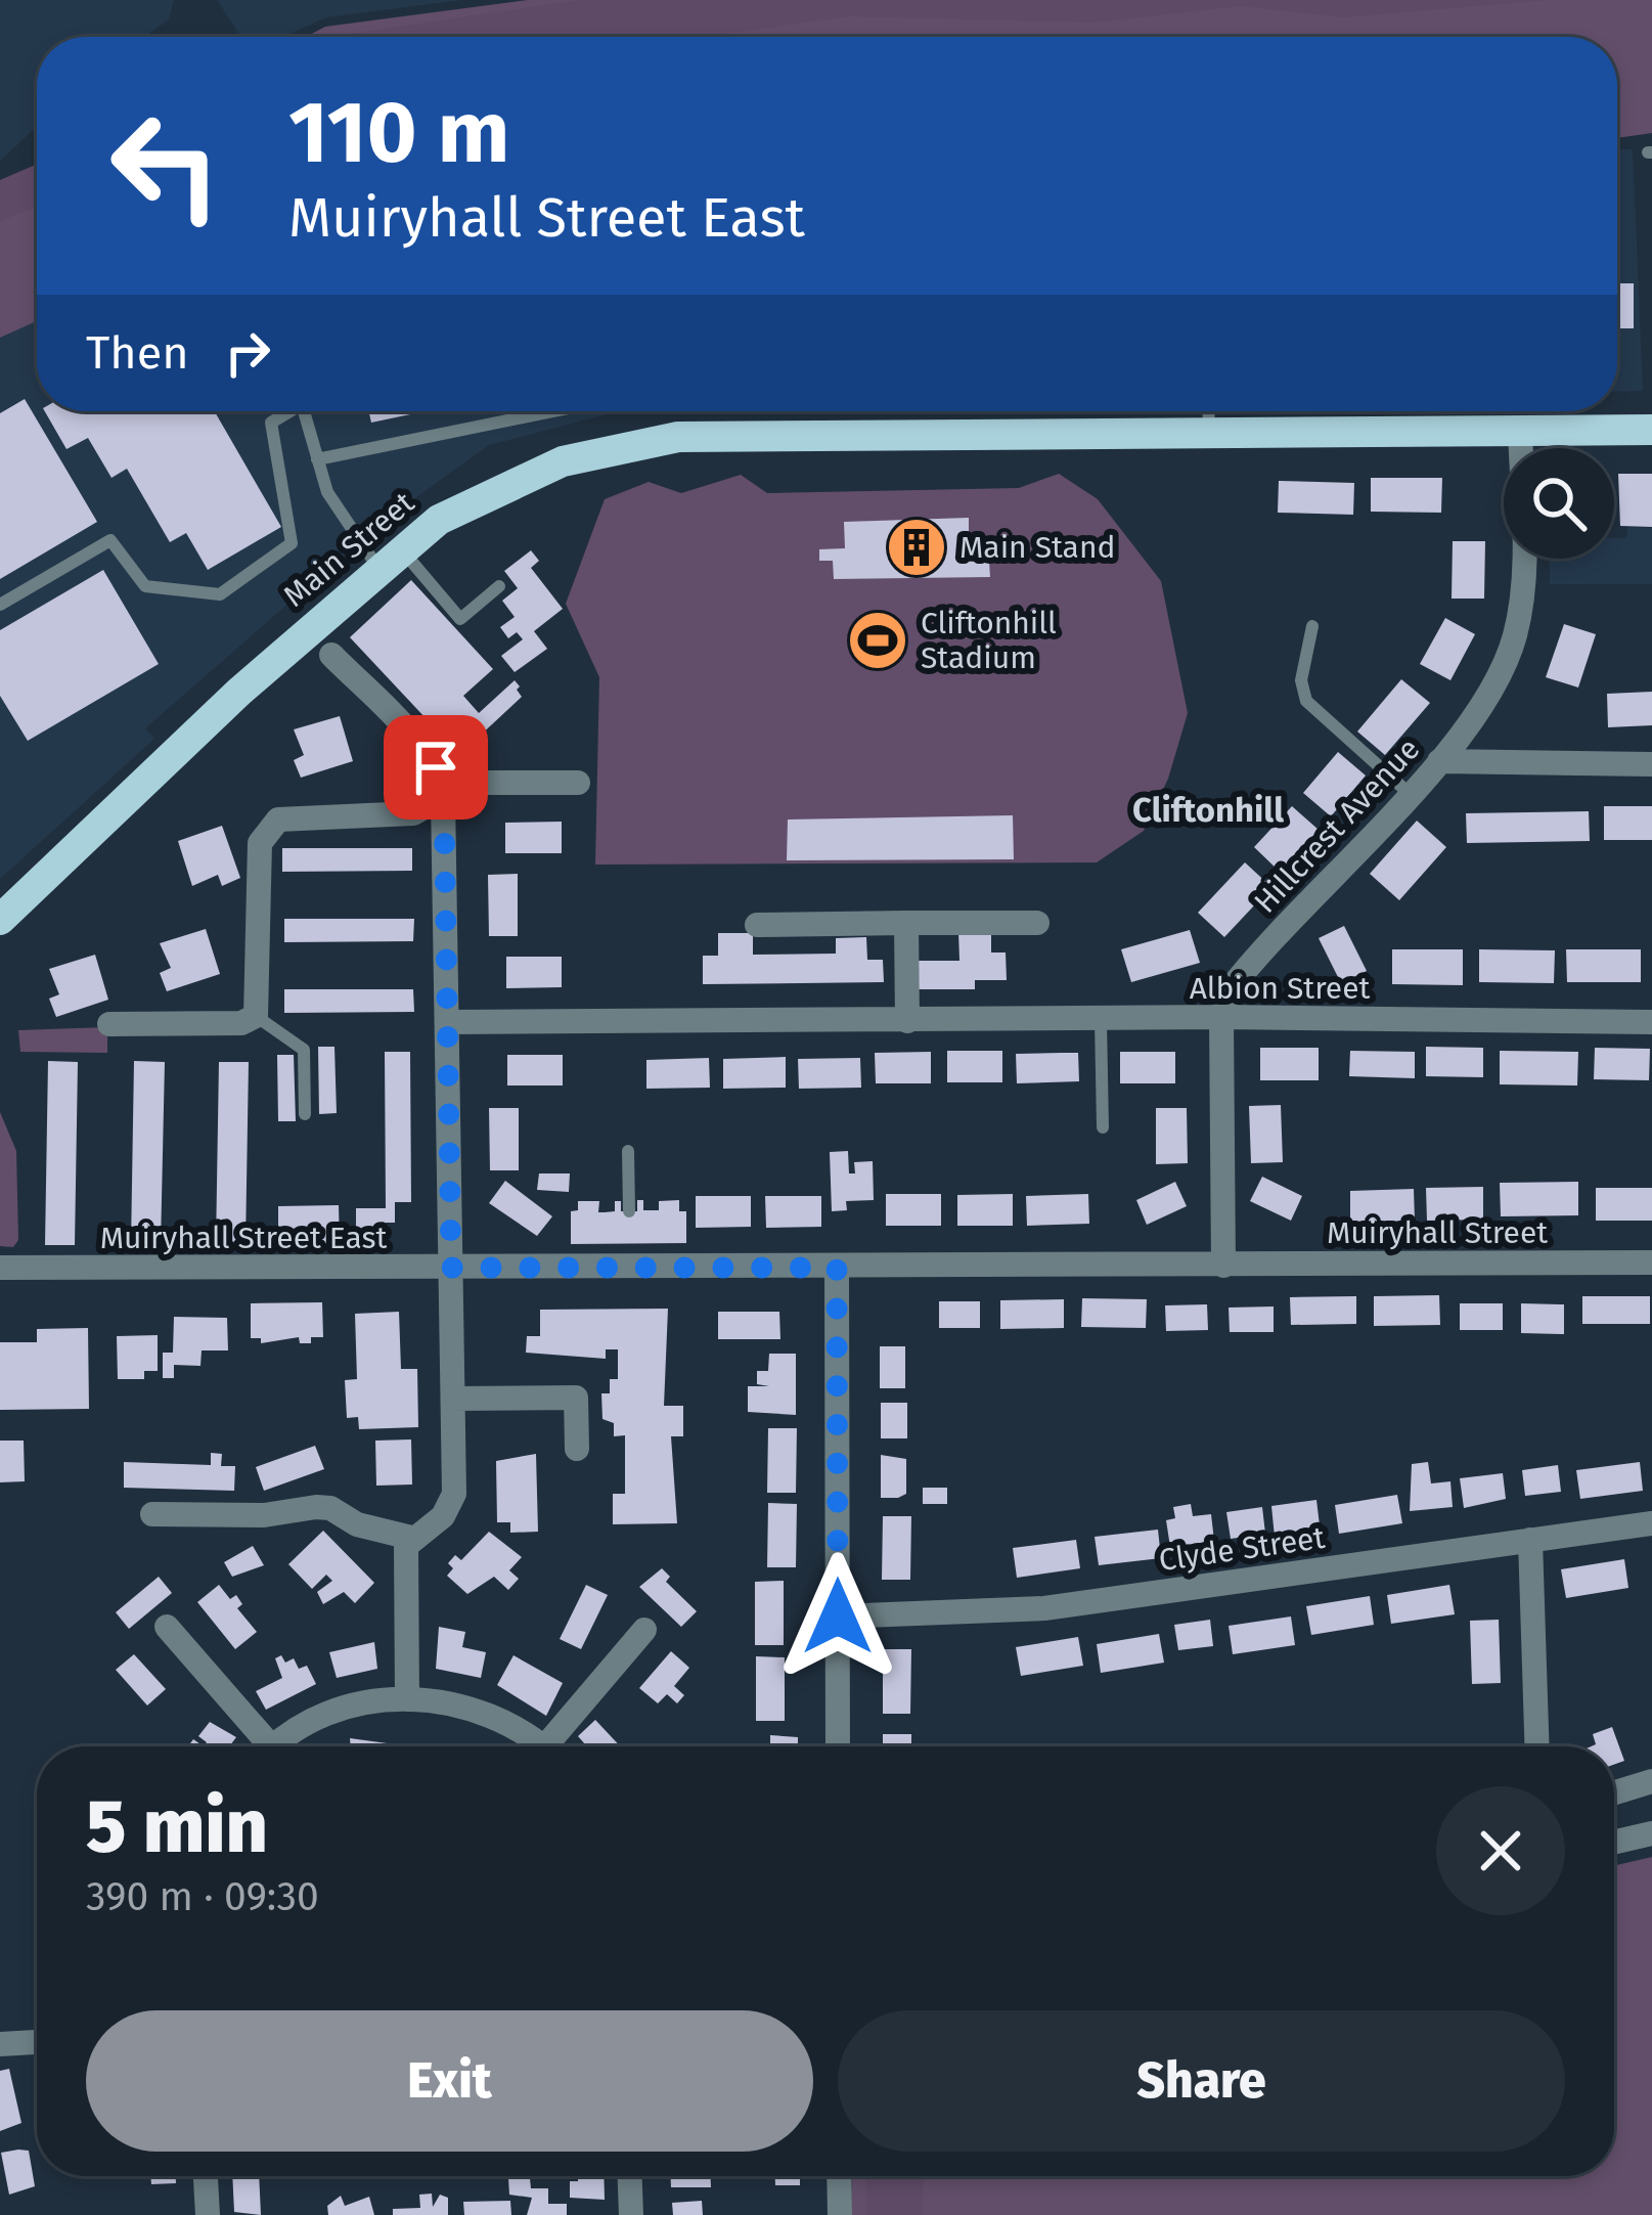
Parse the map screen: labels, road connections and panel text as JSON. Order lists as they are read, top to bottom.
{
  "streets": {
    "main road": ["Main Street"],
    "street": [
      "Hillcrest Avenue",
      "Albion Street",
      "Muiryhall Street",
      "Muiryhall Street East",
      "Clyde Street"
    ]
  },
  "crossings": [
    ["Main Street", "Hillcrest Avenue"],
    ["Hillcrest Avenue", "Albion Street"],
    ["Hillcrest Avenue", "Muiryhall Street"],
    ["Hillcrest Avenue", "Muiryhall Street East"],
    ["Muiryhall Street", "Muiryhall Street East"]
  ],
  "districts": ["Cliftonhill"],
  "places": {
    "building": ["Main Stand"],
    "sports": ["Cliftonhill Stadium"]
  },
  "page": {
    "turn": ["110 m", "Muiryhall Street East"],
    "then": "Then",
    "heading": ["5 min", "390 m · 09:30"],
    "buttons": ["Exit", "Share"]
  }
}
